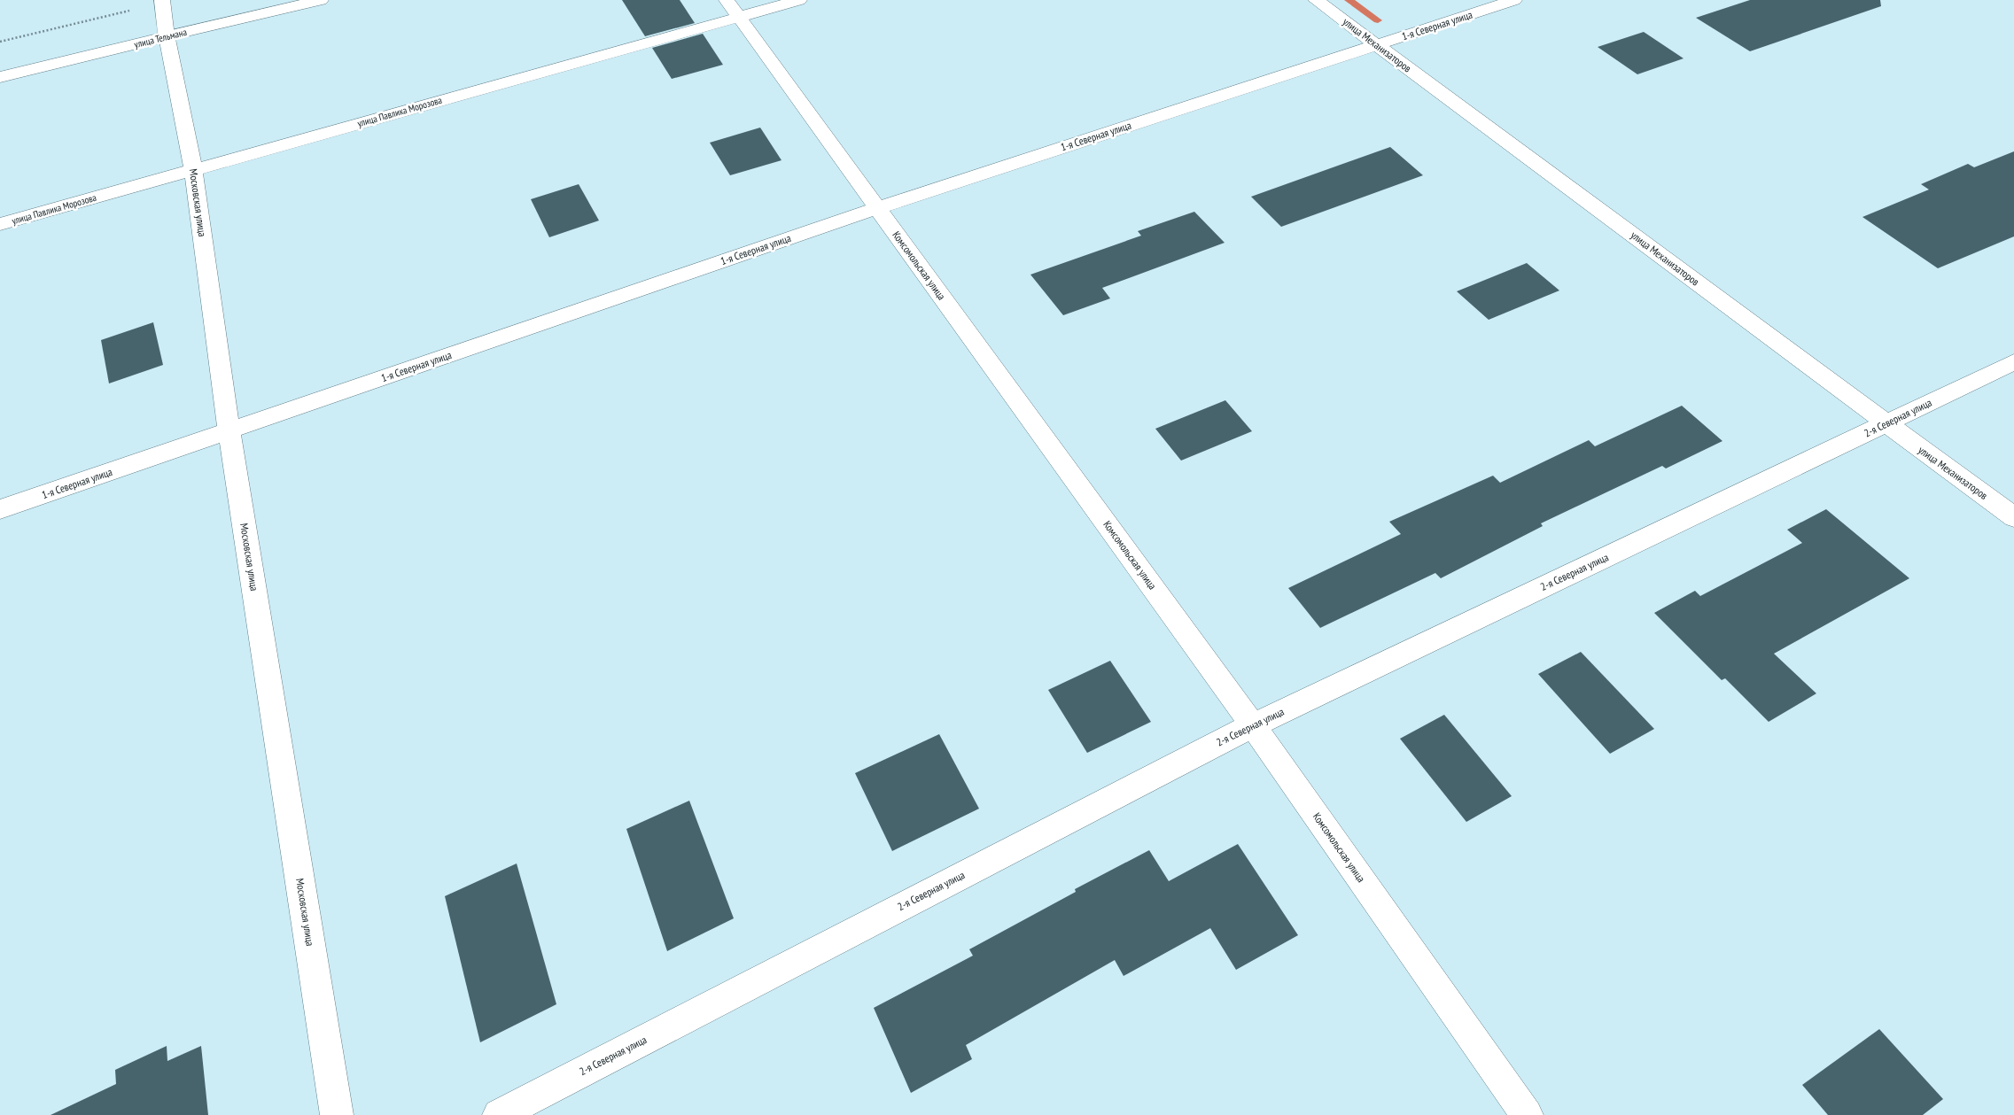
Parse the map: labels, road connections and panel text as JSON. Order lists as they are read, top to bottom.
{
  "streets": {
    "street": [
      "1-я Северная улица",
      "улица Тельмана",
      "улица Механизаторов",
      "улица Павлика Морозова",
      "Московская улица",
      "Комсомольская улица",
      "2-я Северная улица"
    ]
  },
  "crossings": [
    ["1-я Северная улица", "улица Механизаторов"],
    ["1-я Северная улица", "Московская улица"],
    ["1-я Северная улица", "Комсомольская улица"],
    ["улица Тельмана", "Московская улица"],
    ["улица Механизаторов", "2-я Северная улица"],
    ["улица Павлика Морозова", "Московская улица"],
    ["улица Павлика Морозова", "Комсомольская улица"],
    ["Комсомольская улица", "2-я Северная улица"]
  ]
}
